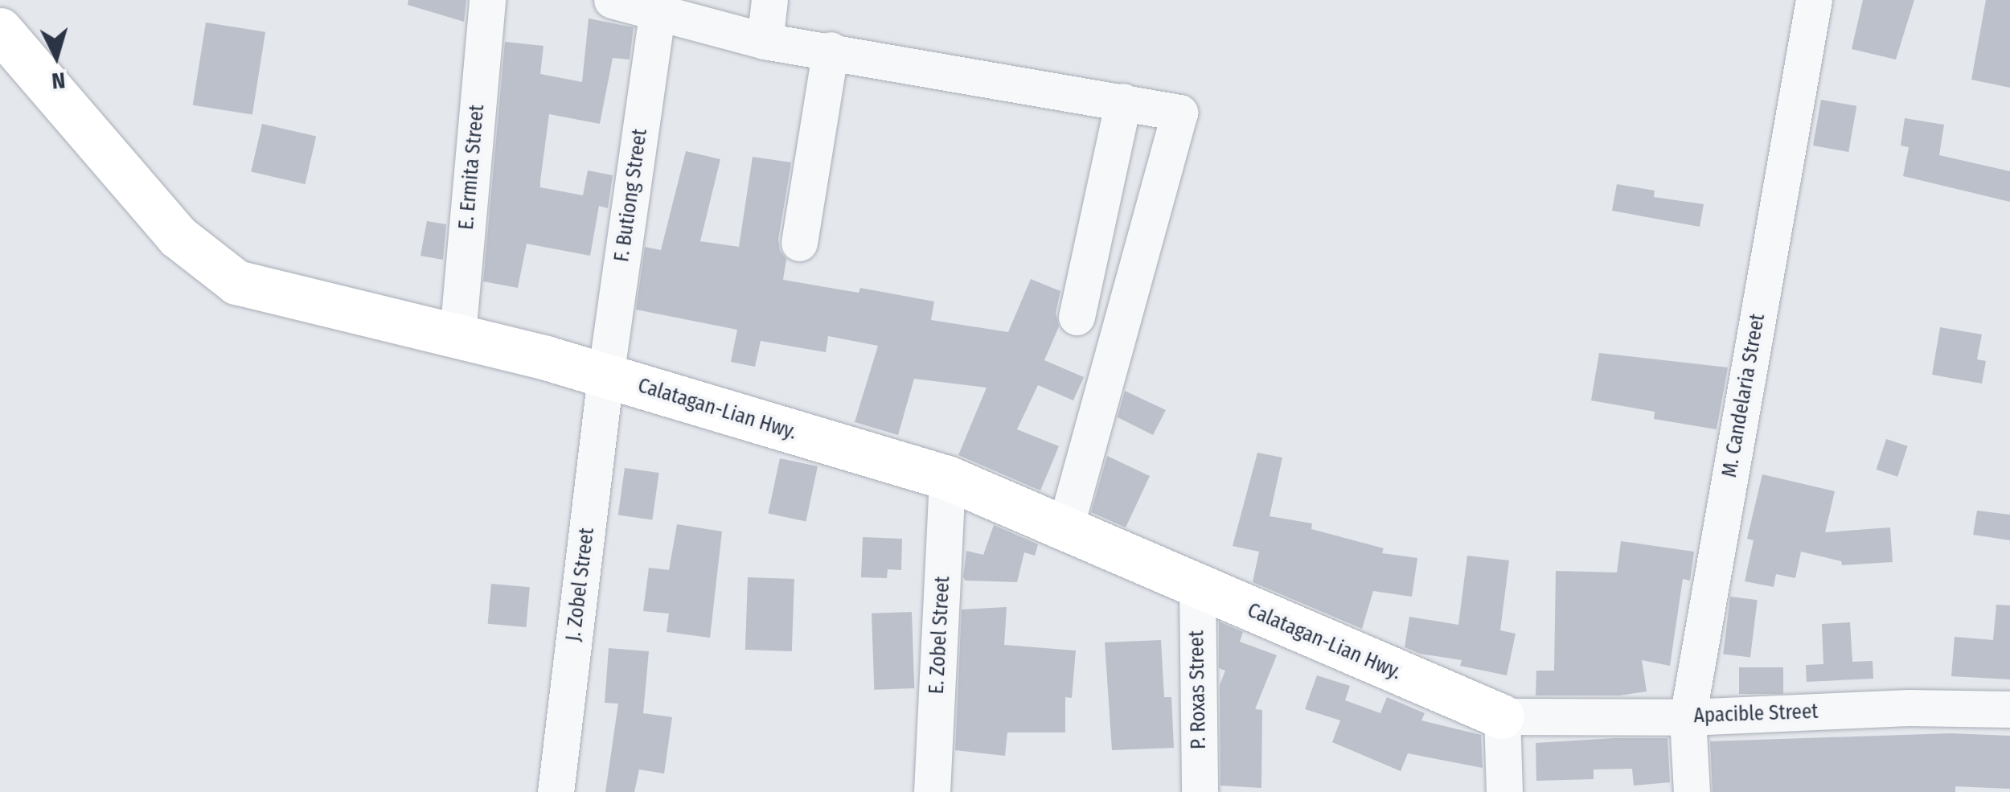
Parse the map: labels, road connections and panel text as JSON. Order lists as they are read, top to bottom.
{
  "streets": {
    "main road": ["Calatagan-Lian Hwy."],
    "street": [
      "E. Ermita Street",
      "F. Butiong Street",
      "M. Candelaria Street",
      "J. Zobel Street",
      "E. Zobel Street",
      "P. Roxas Street",
      "Apacible Street"
    ]
  },
  "crossings": [
    ["E. Ermita Street", "Calatagan-Lian Hwy."],
    ["F. Butiong Street", "Calatagan-Lian Hwy."],
    ["F. Butiong Street", "J. Zobel Street"],
    ["M. Candelaria Street", "Apacible Street"],
    ["Calatagan-Lian Hwy.", "J. Zobel Street"],
    ["Calatagan-Lian Hwy.", "E. Zobel Street"],
    ["Calatagan-Lian Hwy.", "P. Roxas Street"],
    ["Calatagan-Lian Hwy.", "Apacible Street"]
  ],
  "north": "bottom"
}
